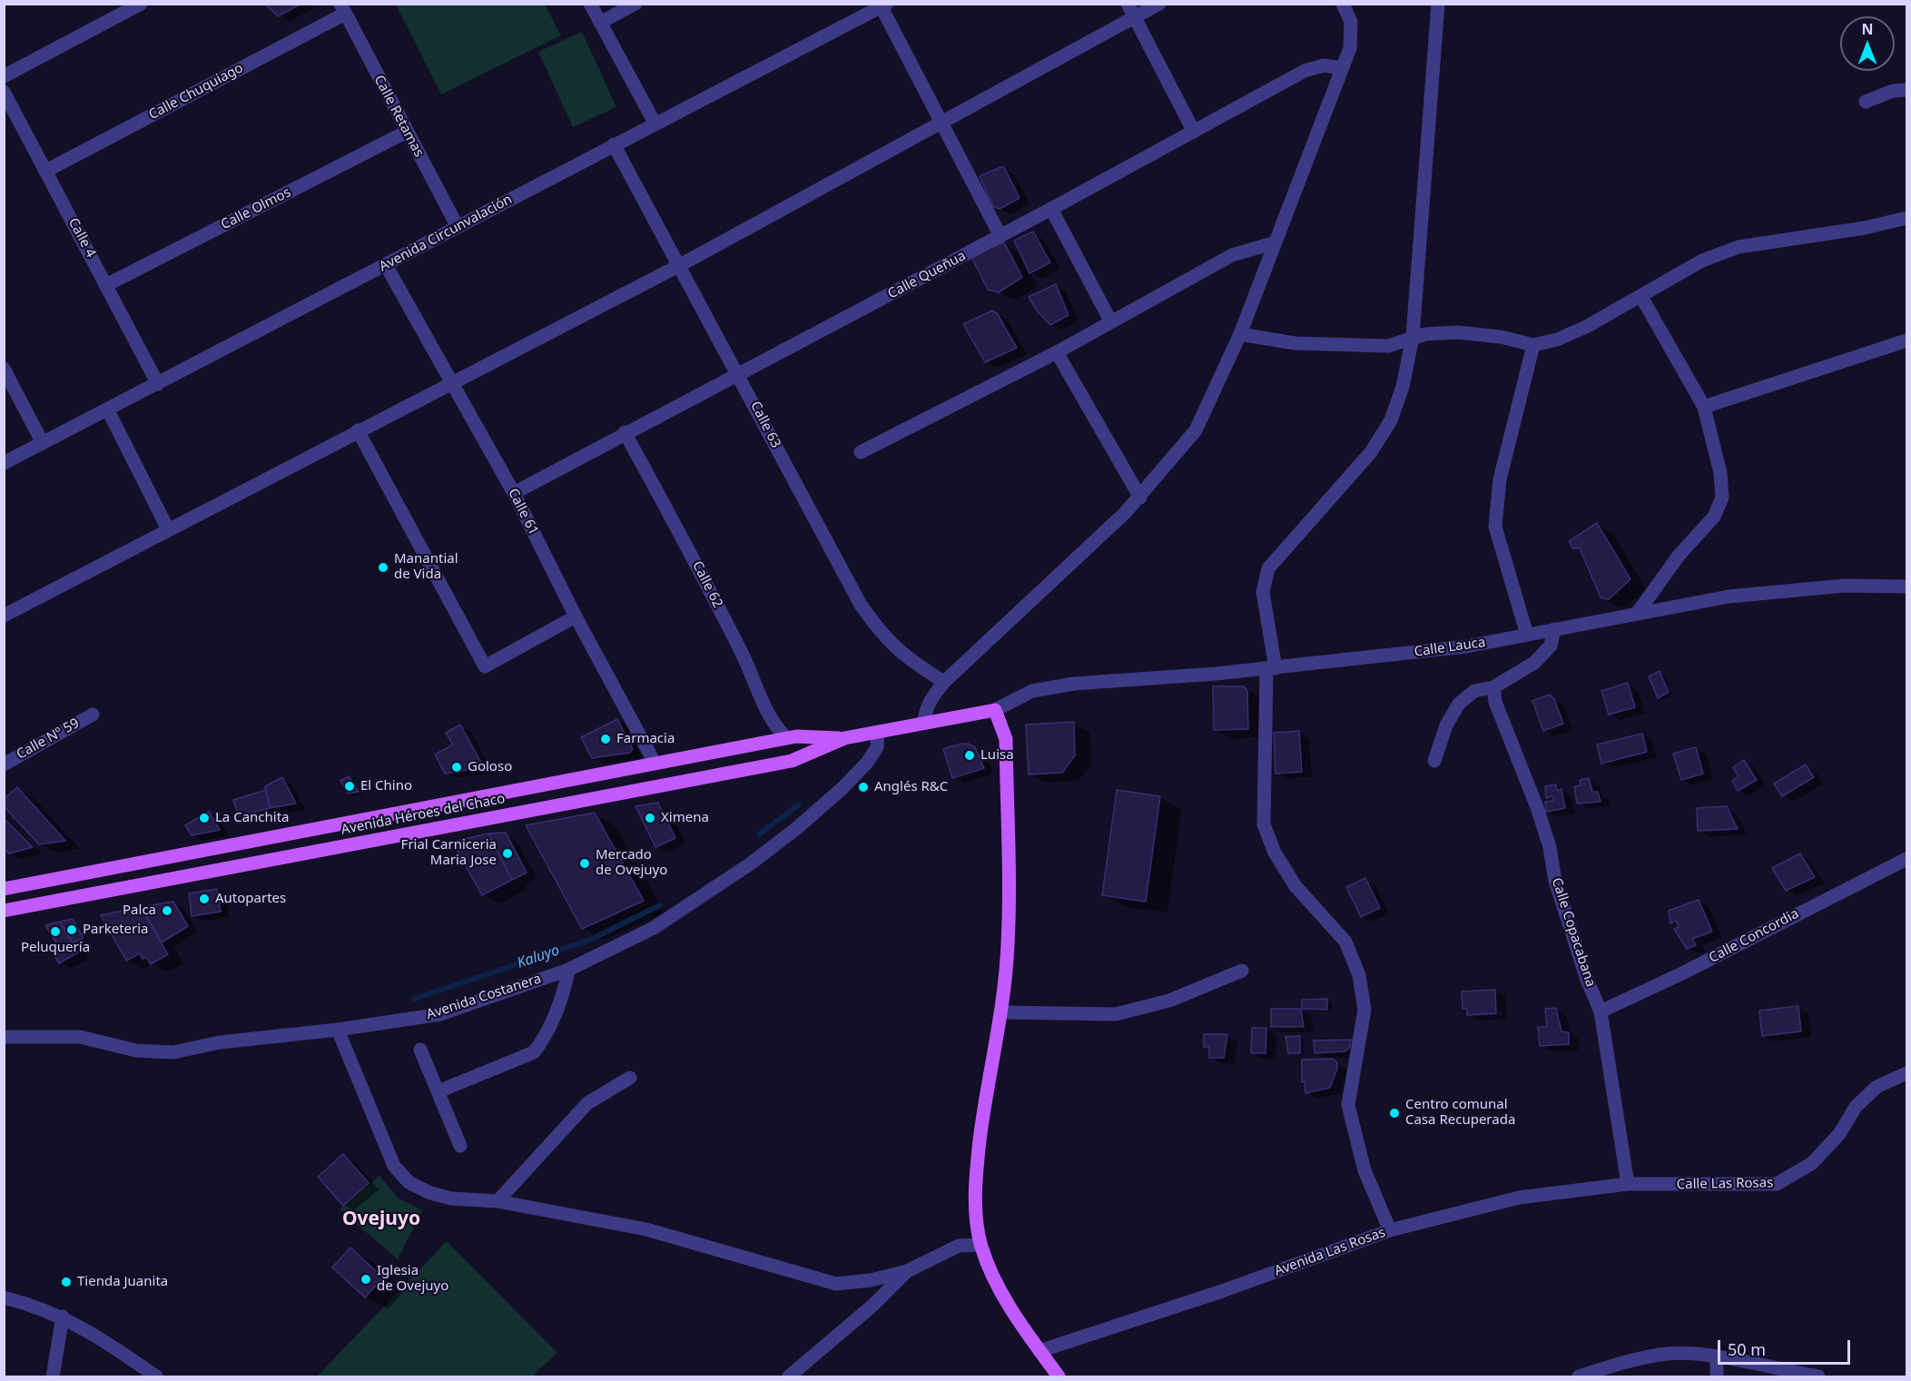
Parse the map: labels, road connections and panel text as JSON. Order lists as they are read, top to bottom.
{
  "streets": {
    "main road": ["Avenida Héroes del Chaco"],
    "street": [
      "Calle Chuquiago",
      "Calle Retamas",
      "Calle Olmos",
      "Avenida Circunvalación",
      "Calle 4",
      "Calle Queñua",
      "Calle 63",
      "Calle 61",
      "Calle 62",
      "Calle Lauca",
      "Calle Nº 59",
      "Calle Copacabana",
      "Calle Concordia",
      "Avenida Costanera",
      "Calle Las Rosas",
      "Avenida Las Rosas"
    ]
  },
  "crossings": [
    ["Calle Chuquiago", "Calle Retamas"],
    ["Calle Chuquiago", "Calle 4"],
    ["Calle Retamas", "Calle Olmos"],
    ["Calle Retamas", "Avenida Circunvalación"],
    ["Calle Olmos", "Calle 4"],
    ["Avenida Circunvalación", "Calle 4"],
    ["Avenida Circunvalación", "Calle 63"],
    ["Avenida Circunvalación", "Calle 61"],
    ["Calle Queñua", "Calle 63"],
    ["Calle Queñua", "Calle 61"],
    ["Calle Queñua", "Calle 62"],
    ["Calle 61", "Avenida Héroes del Chaco"],
    ["Calle 62", "Avenida Héroes del Chaco"],
    ["Calle Lauca", "Avenida Héroes del Chaco"],
    ["Avenida Héroes del Chaco", "Avenida Costanera"],
    ["Calle Copacabana", "Calle Concordia"],
    ["Calle Copacabana", "Calle Las Rosas"],
    ["Calle Copacabana", "Avenida Las Rosas"],
    ["Calle Las Rosas", "Avenida Las Rosas"]
  ],
  "districts": ["Ovejuyo"],
  "water": ["Kaluyo"],
  "places": [
    "Manantial de Vida",
    "Farmacia",
    "Luisa",
    "Goloso",
    "El Chino",
    "Anglés R&C",
    "La Canchita",
    "Ximena",
    "Frial Carniceria Maria Jose",
    "Mercado de Ovejuyo",
    "Autopartes",
    "Palca",
    "Parketeria",
    "Peluquería",
    "Centro comunal Casa Recuperada",
    "Iglesia de Ovejuyo",
    "Tienda Juanita"
  ],
  "scale_bar": "50 m",
  "north": "top"
}
